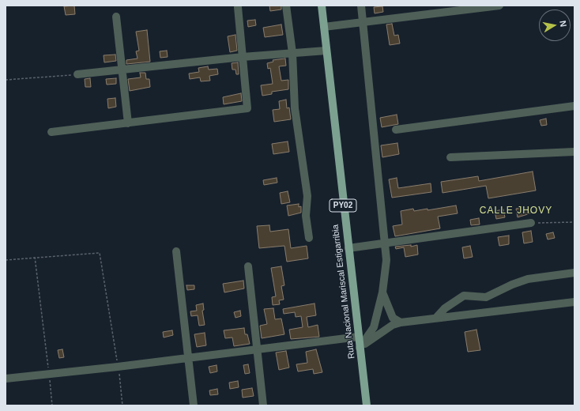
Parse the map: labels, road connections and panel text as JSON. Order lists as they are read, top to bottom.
{
  "streets": {
    "main road": ["PY02", "Ruta Nacional Mariscal Estigarribia"]
  },
  "districts": ["CALLE JHOVY"],
  "north": "right"
}
